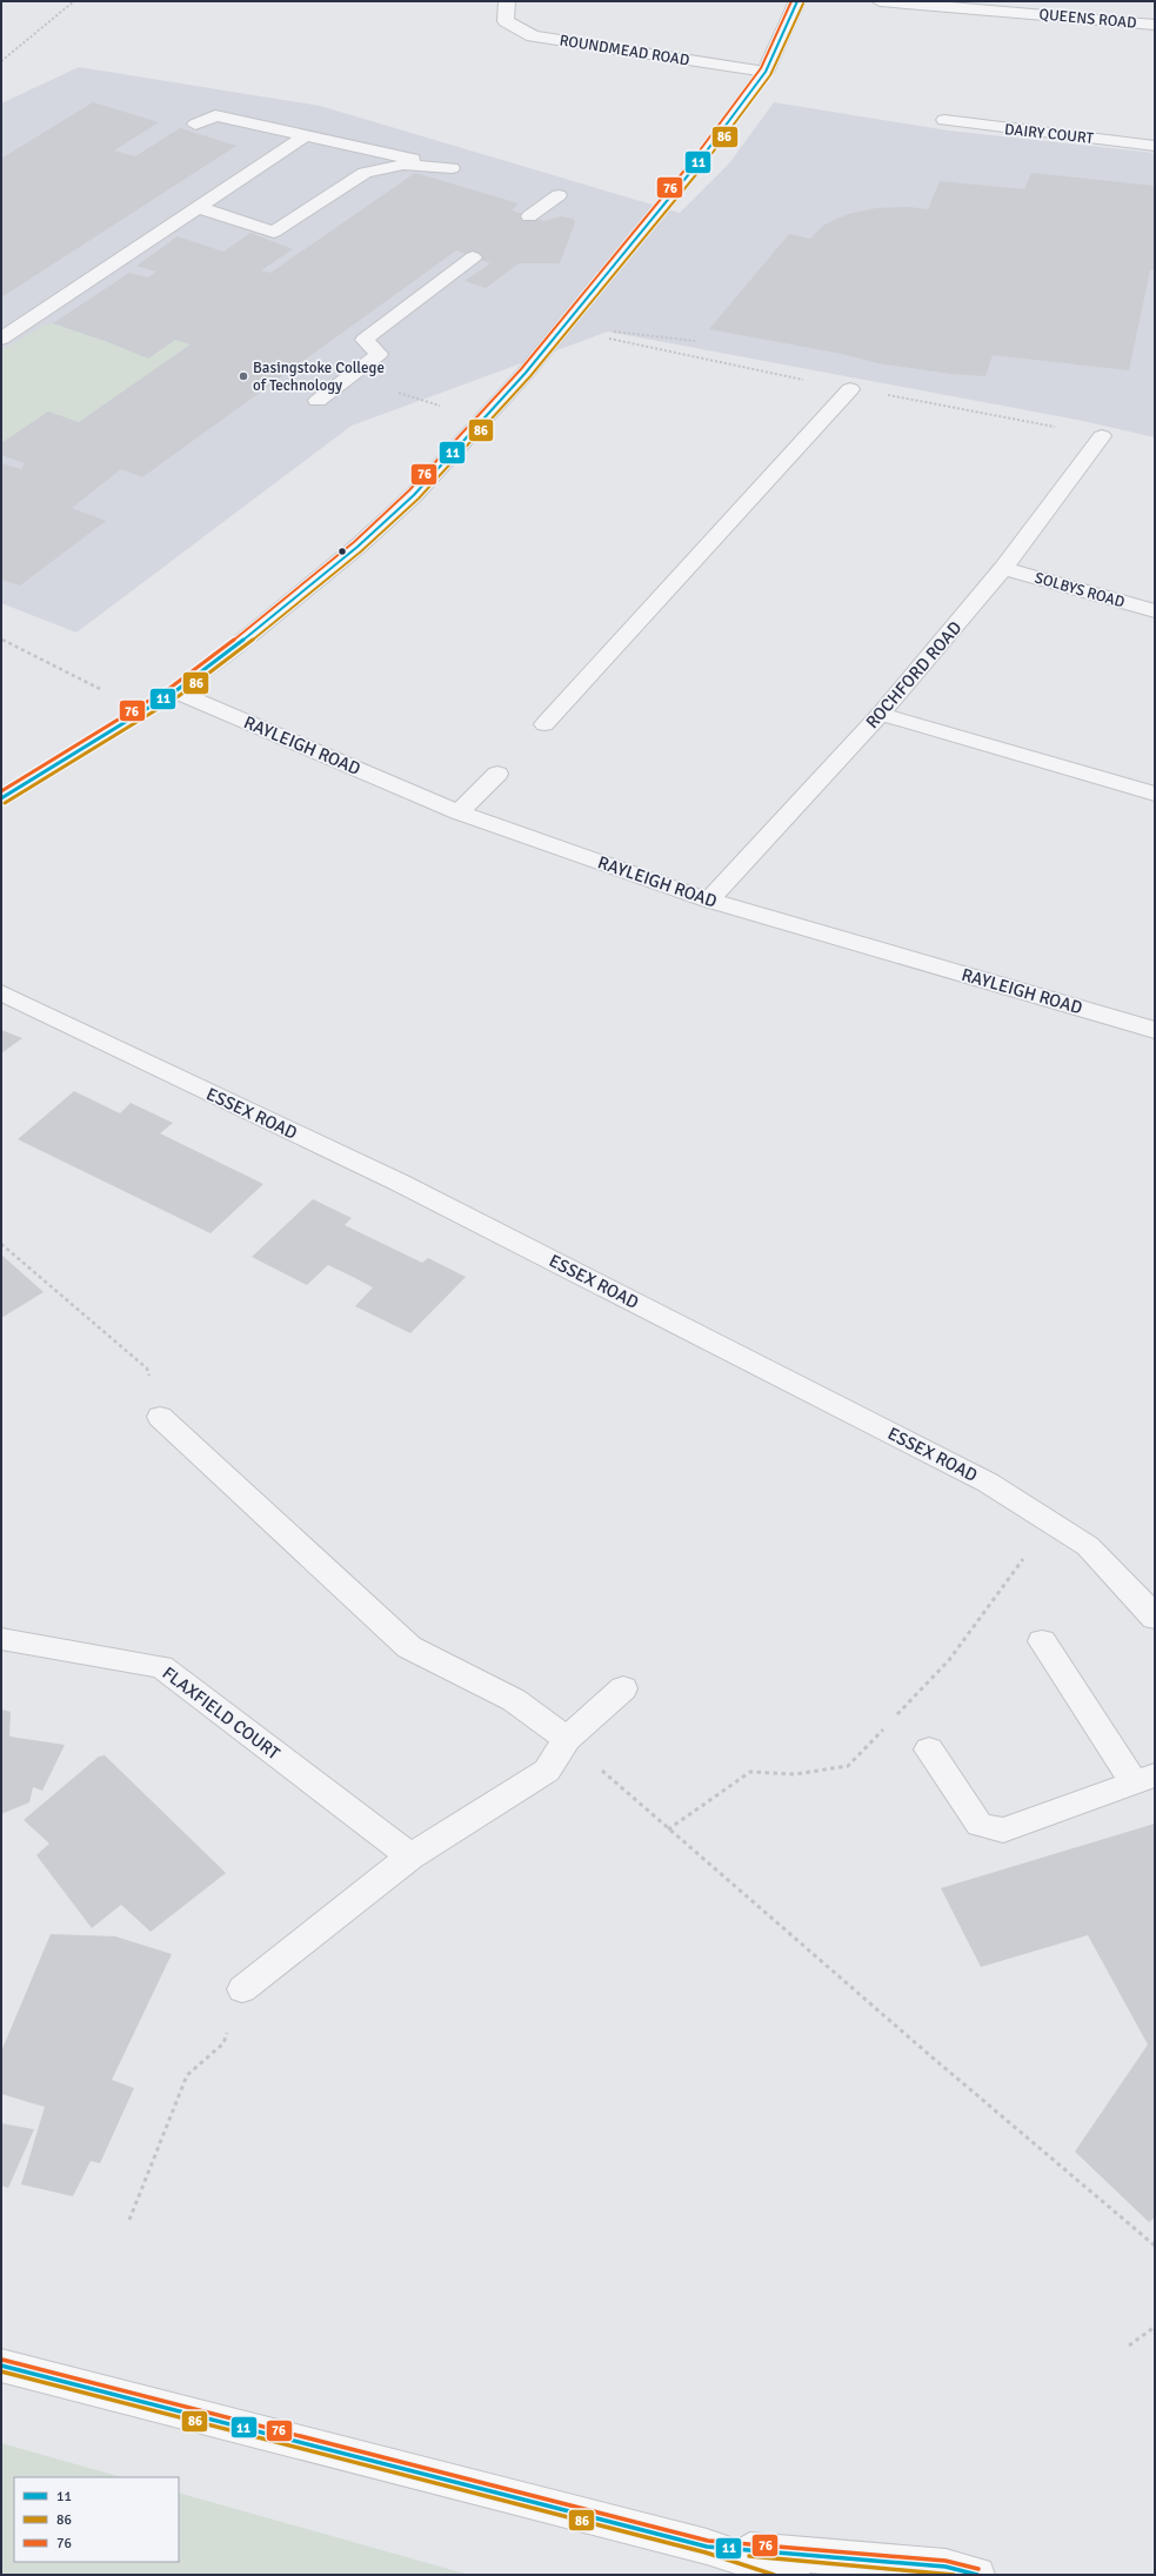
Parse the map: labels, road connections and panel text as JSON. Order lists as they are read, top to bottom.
{
  "streets": {
    "street": [
      "QUEENS ROAD",
      "ROUNDMEAD ROAD",
      "DAIRY COURT",
      "SOLBYS ROAD",
      "ROCHFORD ROAD",
      "RAYLEIGH ROAD",
      "ESSEX ROAD",
      "FLAXFIELD COURT"
    ]
  },
  "crossings": [
    ["SOLBYS ROAD", "ROCHFORD ROAD"],
    ["ROCHFORD ROAD", "RAYLEIGH ROAD"]
  ],
  "places": ["Basingstoke College of Technology"],
  "lines": ["transit line 11", "transit line 76", "transit line 86"],
  "legend": ["11", "86", "76"]
}
